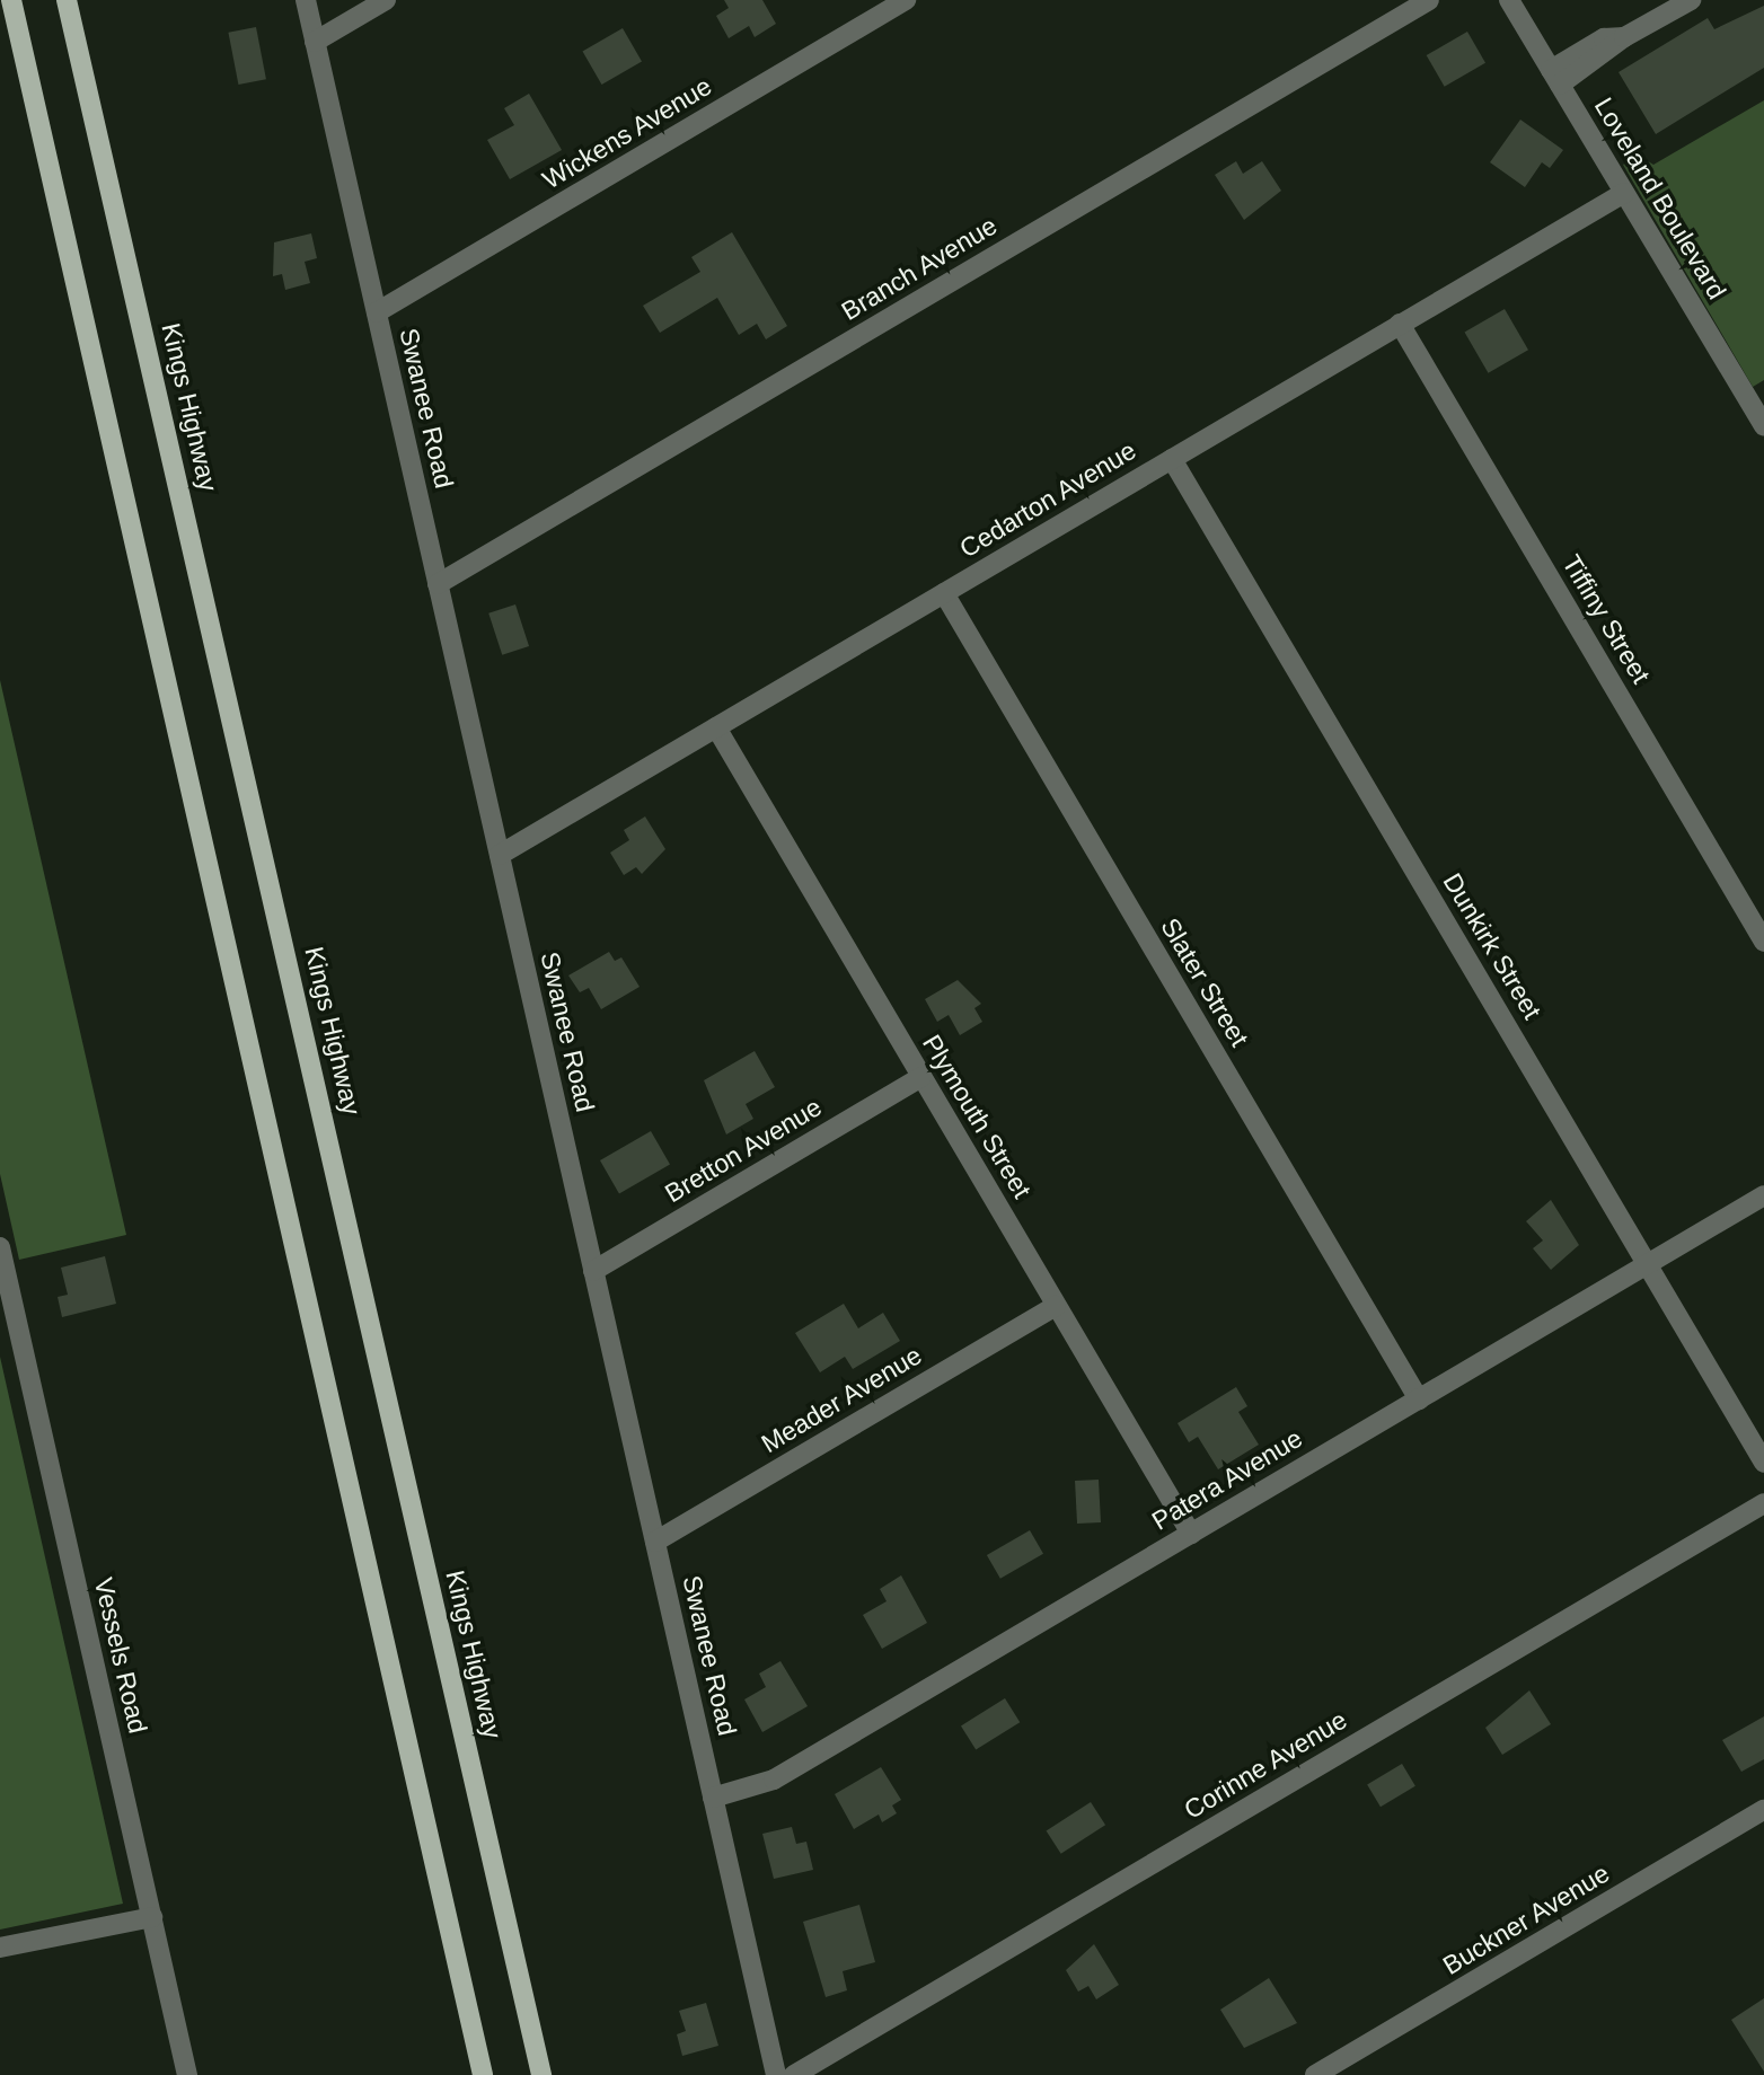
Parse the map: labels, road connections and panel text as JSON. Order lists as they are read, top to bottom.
{
  "streets": {
    "main road": ["Kings Highway"],
    "street": [
      "Wickens Avenue",
      "Loveland Boulevard",
      "Branch Avenue",
      "Swanee Road",
      "Cedarton Avenue",
      "Tiffiny Street",
      "Dunkirk Street",
      "Slater Street",
      "Plymouth Street",
      "Bretton Avenue",
      "Meader Avenue",
      "Patera Avenue",
      "Vessels Road",
      "Corinne Avenue",
      "Buckner Avenue"
    ]
  },
  "crossings": [
    ["Wickens Avenue", "Swanee Road"],
    ["Loveland Boulevard", "Cedarton Avenue"],
    ["Branch Avenue", "Swanee Road"],
    ["Swanee Road", "Cedarton Avenue"],
    ["Swanee Road", "Bretton Avenue"],
    ["Swanee Road", "Meader Avenue"],
    ["Swanee Road", "Patera Avenue"],
    ["Cedarton Avenue", "Tiffiny Street"],
    ["Cedarton Avenue", "Dunkirk Street"],
    ["Cedarton Avenue", "Slater Street"],
    ["Cedarton Avenue", "Plymouth Street"],
    ["Dunkirk Street", "Patera Avenue"],
    ["Slater Street", "Patera Avenue"],
    ["Plymouth Street", "Bretton Avenue"],
    ["Plymouth Street", "Meader Avenue"],
    ["Plymouth Street", "Patera Avenue"]
  ]
}
